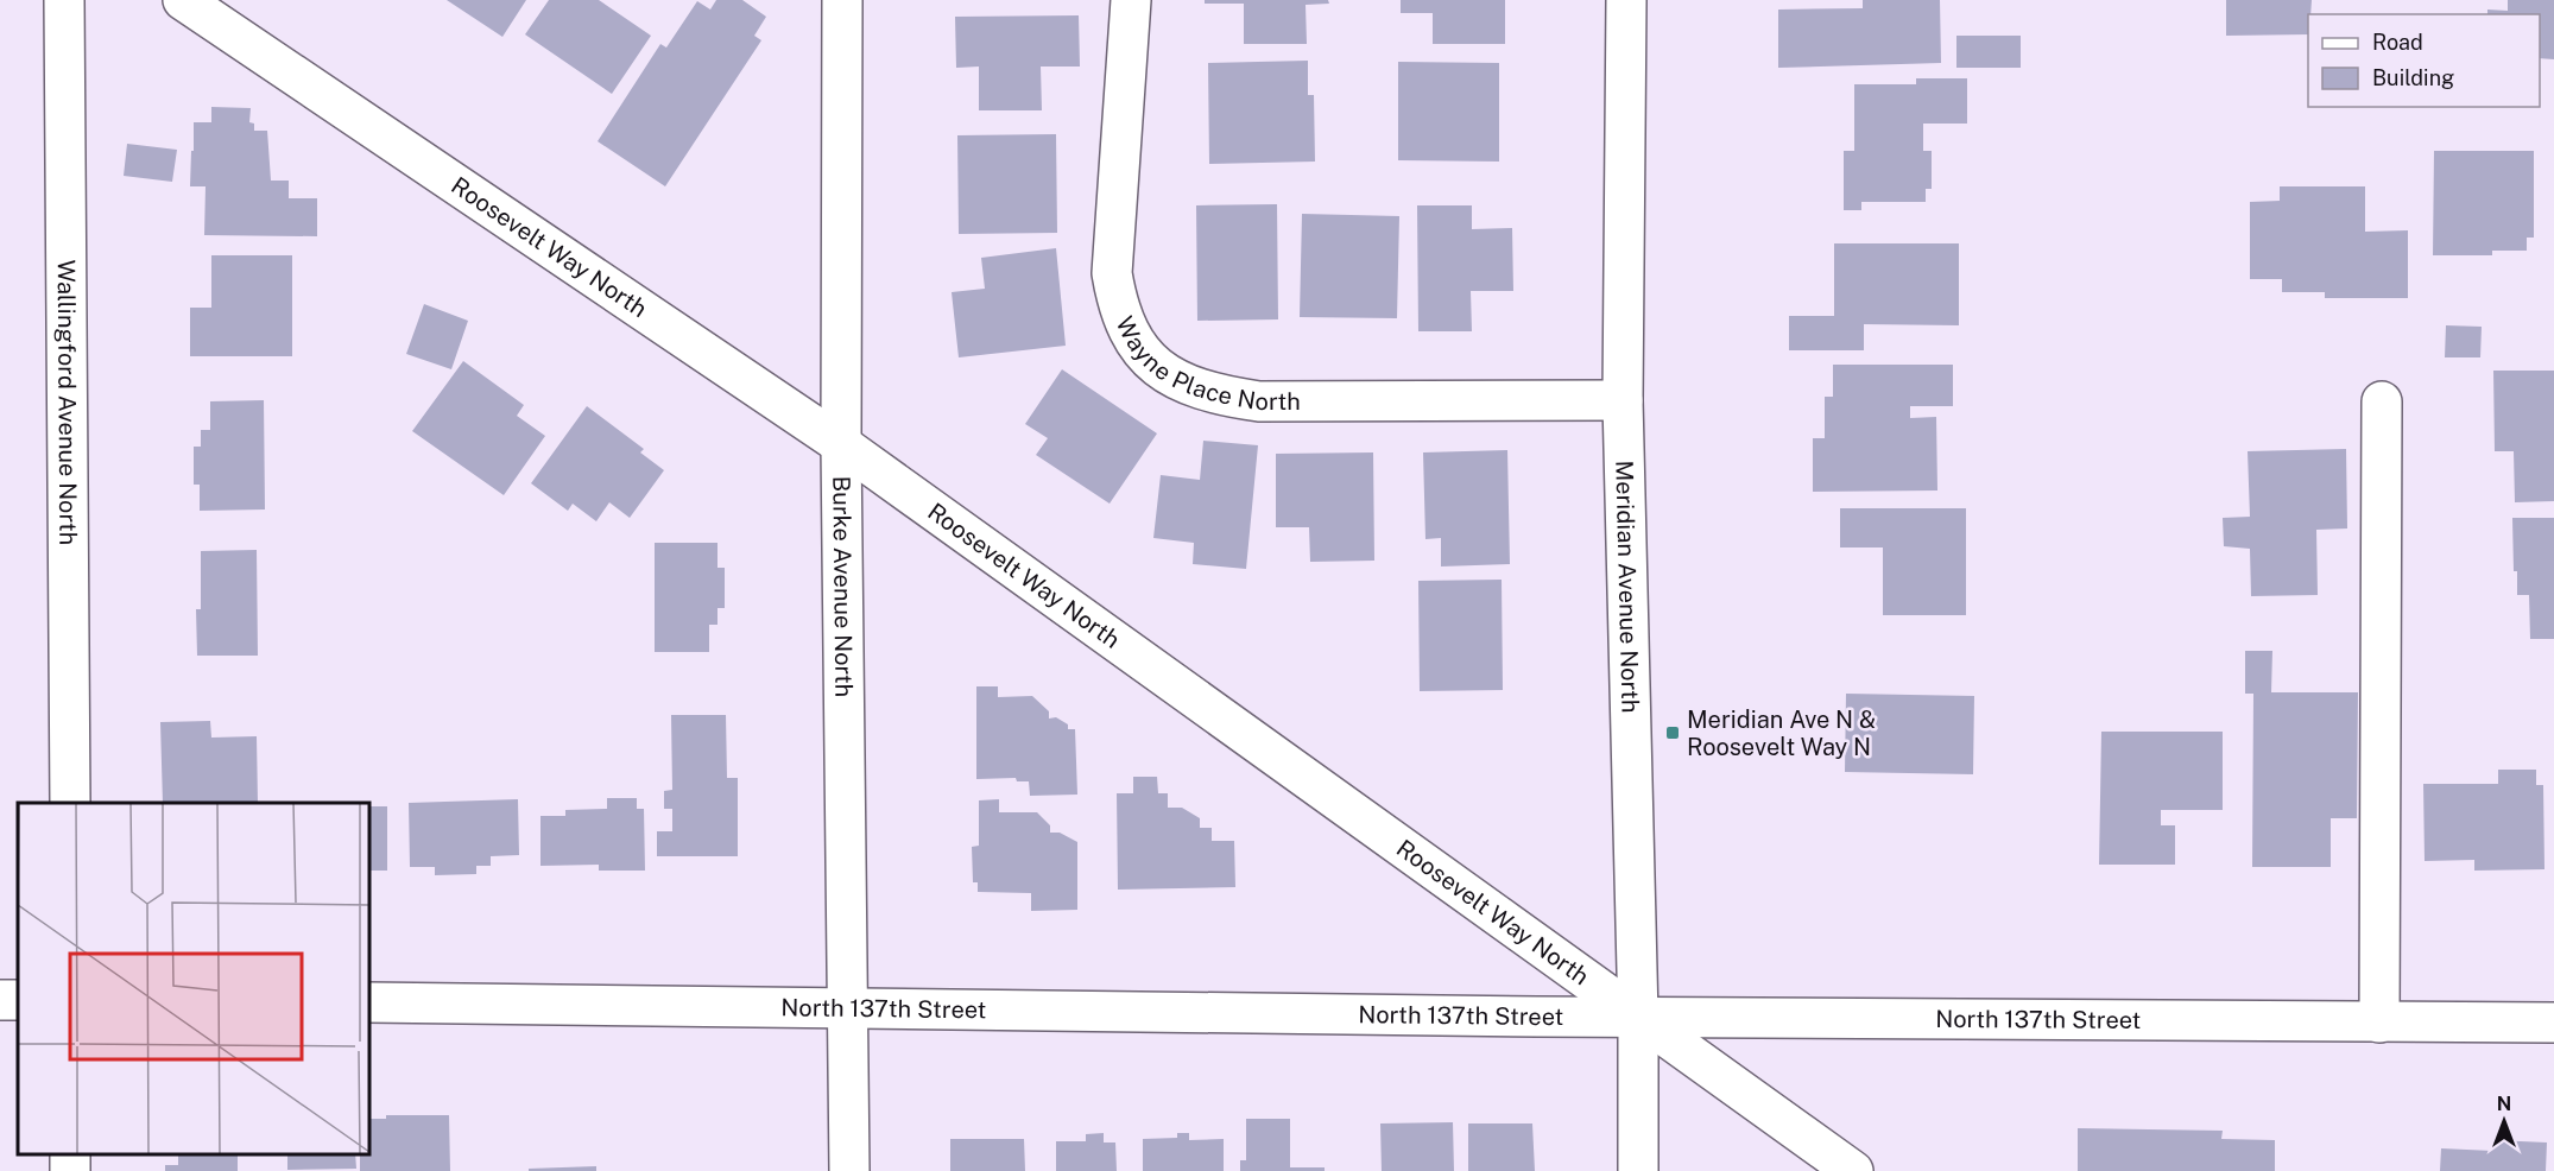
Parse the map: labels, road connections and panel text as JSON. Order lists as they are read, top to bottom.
{
  "streets": {
    "street": [
      "Roosevelt Way North",
      "Wayne Place North",
      "Wallingford Avenue North",
      "Burke Avenue North",
      "Meridian Avenue North",
      "North 137th Street"
    ]
  },
  "crossings": [
    ["Roosevelt Way North", "Burke Avenue North"],
    ["Roosevelt Way North", "Meridian Avenue North"],
    ["Roosevelt Way North", "North 137th Street"],
    ["Wayne Place North", "Meridian Avenue North"],
    ["Burke Avenue North", "North 137th Street"],
    ["Meridian Avenue North", "North 137th Street"]
  ],
  "places": {
    "transit": ["Meridian Ave N & Roosevelt Way N"]
  },
  "legend": ["Road", "Building"],
  "north": "top"
}
